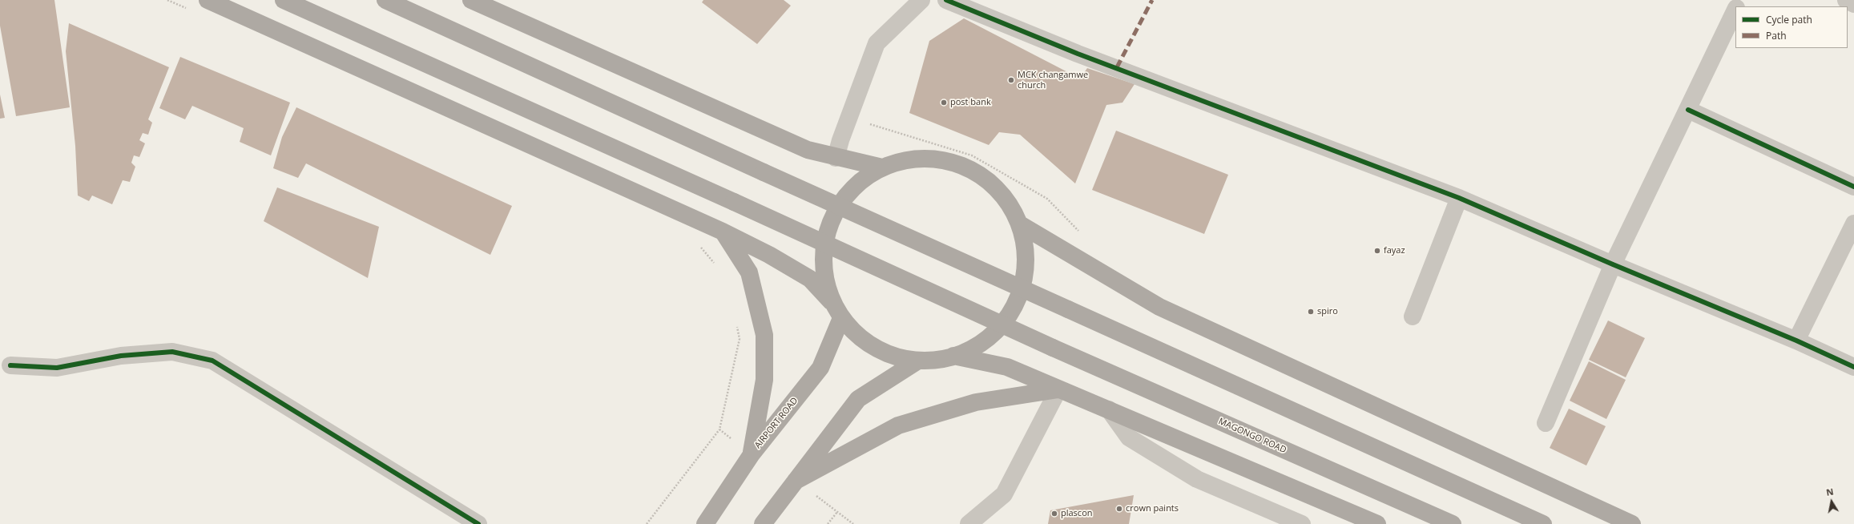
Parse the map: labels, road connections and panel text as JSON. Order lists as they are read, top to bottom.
{
  "streets": {
    "main road": ["AIRPORT ROAD", "MAGONGO ROAD"]
  },
  "places": [
    "MCK changamwe church",
    "post bank",
    "fayaz",
    "spiro",
    "crown paints",
    "plascon"
  ],
  "legend": ["Cycle path", "Path"],
  "north": "top"
}
